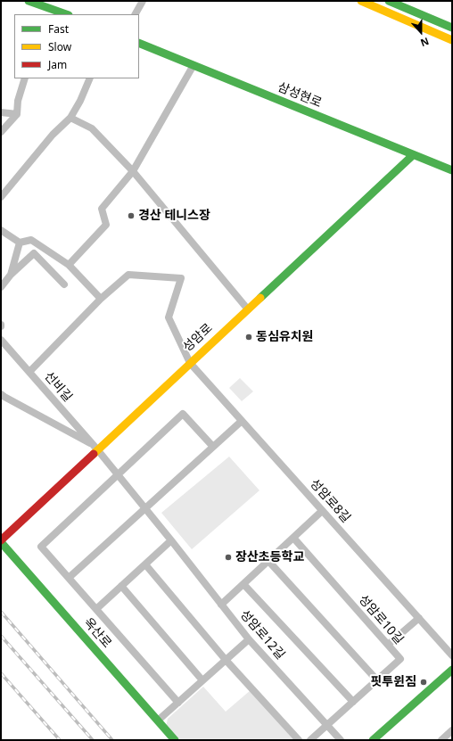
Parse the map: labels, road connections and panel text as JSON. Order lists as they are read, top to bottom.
{
  "streets": {
    "main road": ["삼성현로", "성암로", "옥산로"],
    "street": [
      "선비길",
      "성암로8길",
      "성암로10길",
      "성암로12길"
    ]
  },
  "crossings": [
    ["삼성현로", "성암로"],
    ["성암로", "선비길"],
    ["성암로", "성암로8길"],
    ["성암로", "옥산로"],
    ["성암로", "성암로12길"],
    ["선비길", "성암로12길"],
    ["성암로10길", "성암로12길"]
  ],
  "places": [
    "경산 테니스장",
    "동심유치원",
    "장산초등학교",
    "핏투윈짐"
  ],
  "legend": ["Fast", "Slow", "Jam"],
  "north": "bottom"
}
